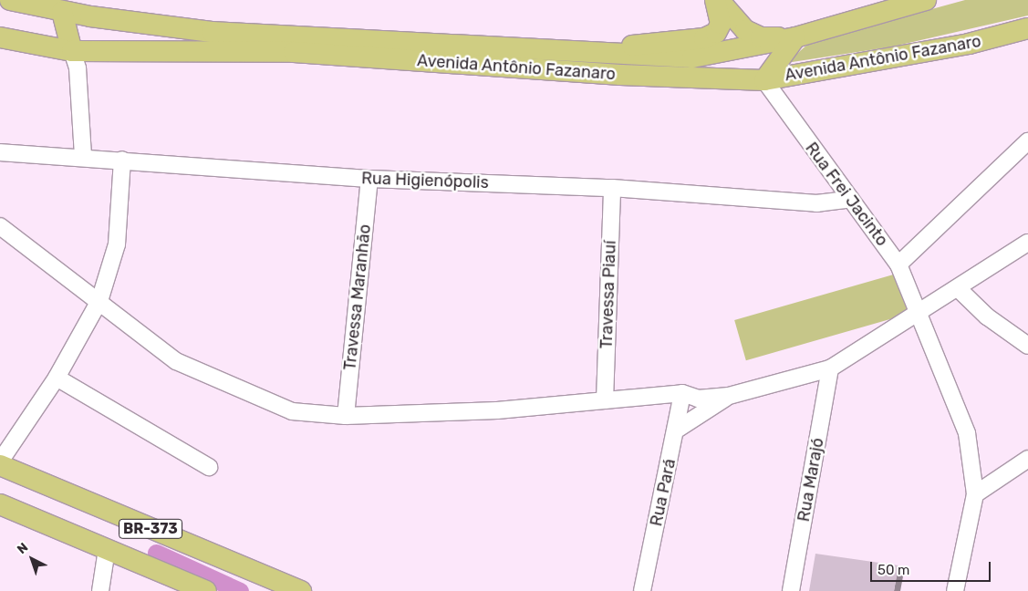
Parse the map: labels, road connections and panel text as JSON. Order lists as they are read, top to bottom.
{
  "streets": {
    "main road": ["Avenida Antônio Fazanaro", "BR-373"],
    "street": [
      "Rua Higienópolis",
      "Rua Frei Jacinto",
      "Travessa Piauí",
      "Travessa Maranhão",
      "Rua Marajó",
      "Rua Pará"
    ]
  },
  "crossings": [
    ["Avenida Antônio Fazanaro", "Rua Frei Jacinto"],
    ["Rua Higienópolis", "Rua Frei Jacinto"],
    ["Rua Higienópolis", "Travessa Piauí"],
    ["Rua Higienópolis", "Travessa Maranhão"]
  ],
  "scale_bar": "50 m",
  "north": "top left"
}
